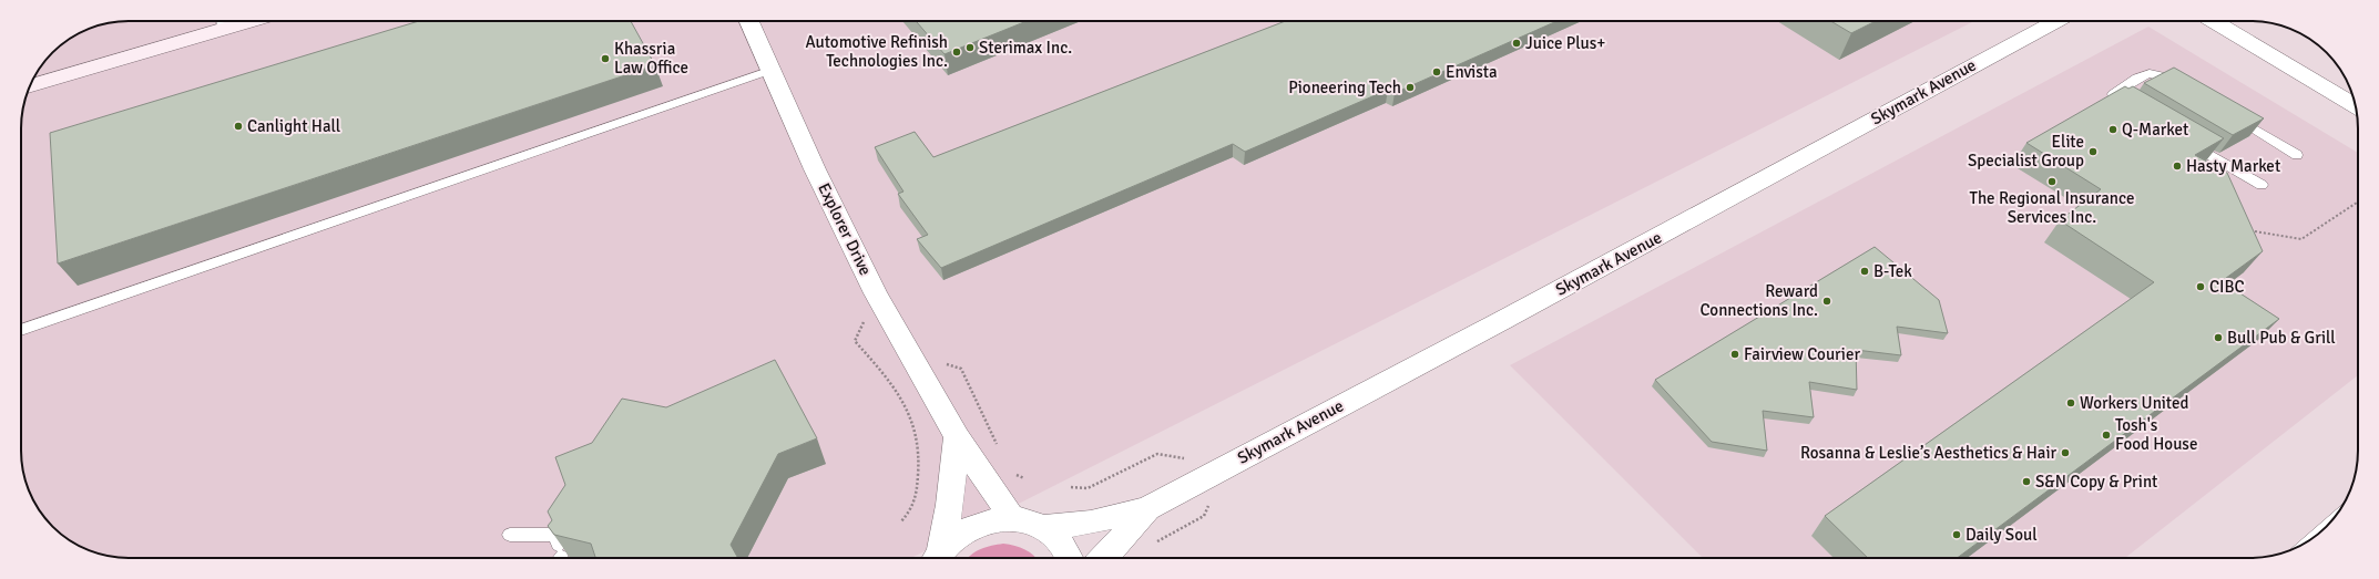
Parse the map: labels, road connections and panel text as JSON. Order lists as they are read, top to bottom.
{
  "streets": {
    "street": ["Skymark Avenue", "Explorer Drive"]
  },
  "places": [
    "Juice Plus+",
    "Sterimax Inc.",
    "Automotive Refinish Technologies Inc.",
    "Khassria Law Office",
    "Envista",
    "Pioneering Tech",
    "Canlight Hall",
    "Q-Market",
    "Elite Specialist Group",
    "Hasty Market",
    "The Regional Insurance Services Inc.",
    "B-Tek",
    "CIBC",
    "Reward Connections Inc.",
    "Bull Pub & Grill",
    "Fairview Courier",
    "Workers United",
    "Tosh's Food House",
    "Rosanna & Leslie’s Aesthetics & Hair",
    "S&N Copy & Print",
    "Daily Soul"
  ]
}
